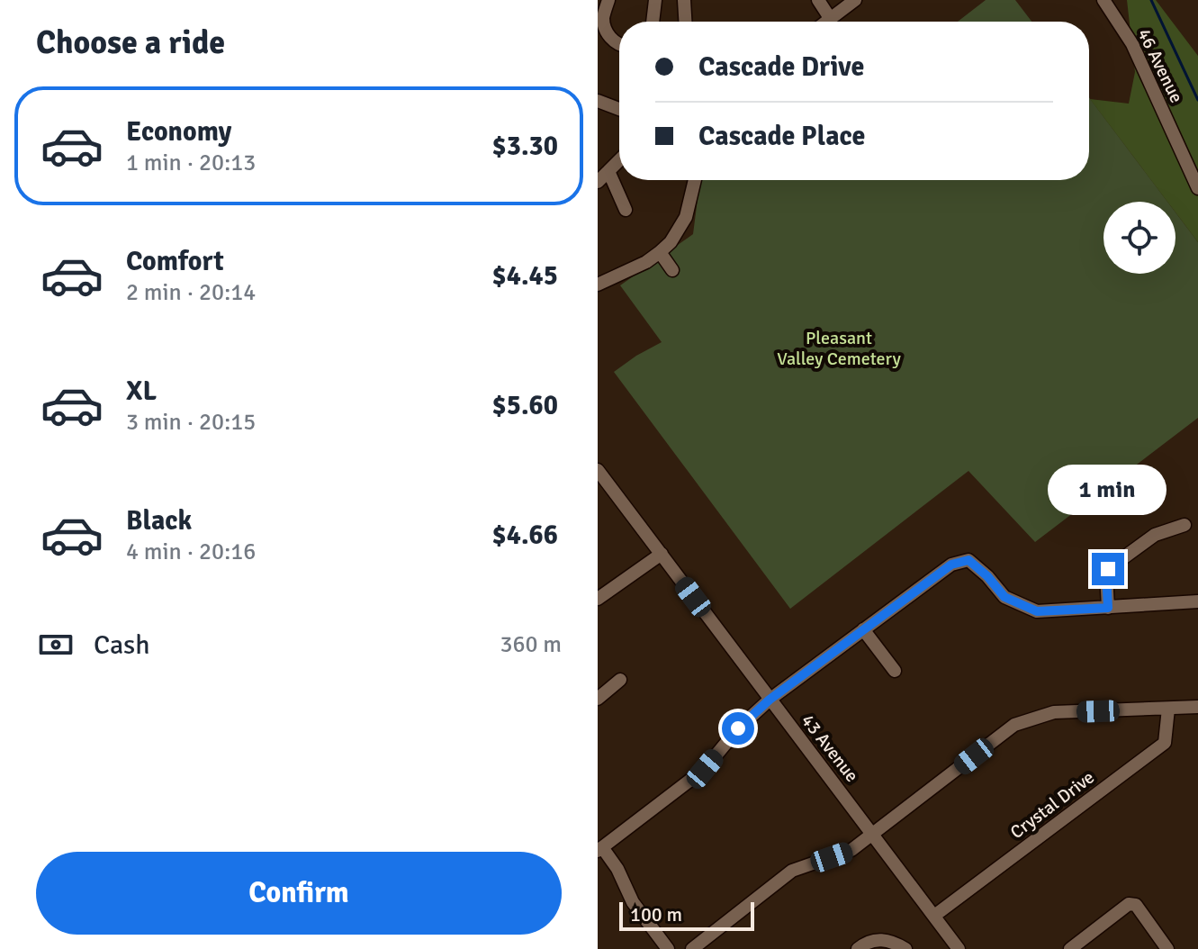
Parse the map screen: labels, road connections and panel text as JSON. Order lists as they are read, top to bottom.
{
  "streets": {
    "street": ["46 Avenue", "43 Avenue", "Crystal Drive"]
  },
  "crossings": [
    ["43 Avenue", "Crystal Drive"]
  ],
  "parks": ["Pleasant Valley Cemetery"],
  "scale_bar": "100 m",
  "page": {
    "heading": "Choose a ride",
    "banner": ["Cascade Drive", "Cascade Place"],
    "list": [
      {
        "name": "Economy",
        "note": "1 min · 20:13",
        "value": "$3.30"
      },
      {
        "name": "Comfort",
        "note": "2 min · 20:14",
        "value": "$4.45"
      },
      {
        "name": "XL",
        "note": "3 min · 20:15",
        "value": "$5.60"
      },
      {
        "name": "Black",
        "note": "4 min · 20:16",
        "value": "$4.66"
      }
    ],
    "bubble": "1 min",
    "pay": ["Cash", "360 m"],
    "buttons": "Confirm",
    "scale": "100 m"
  }
}
